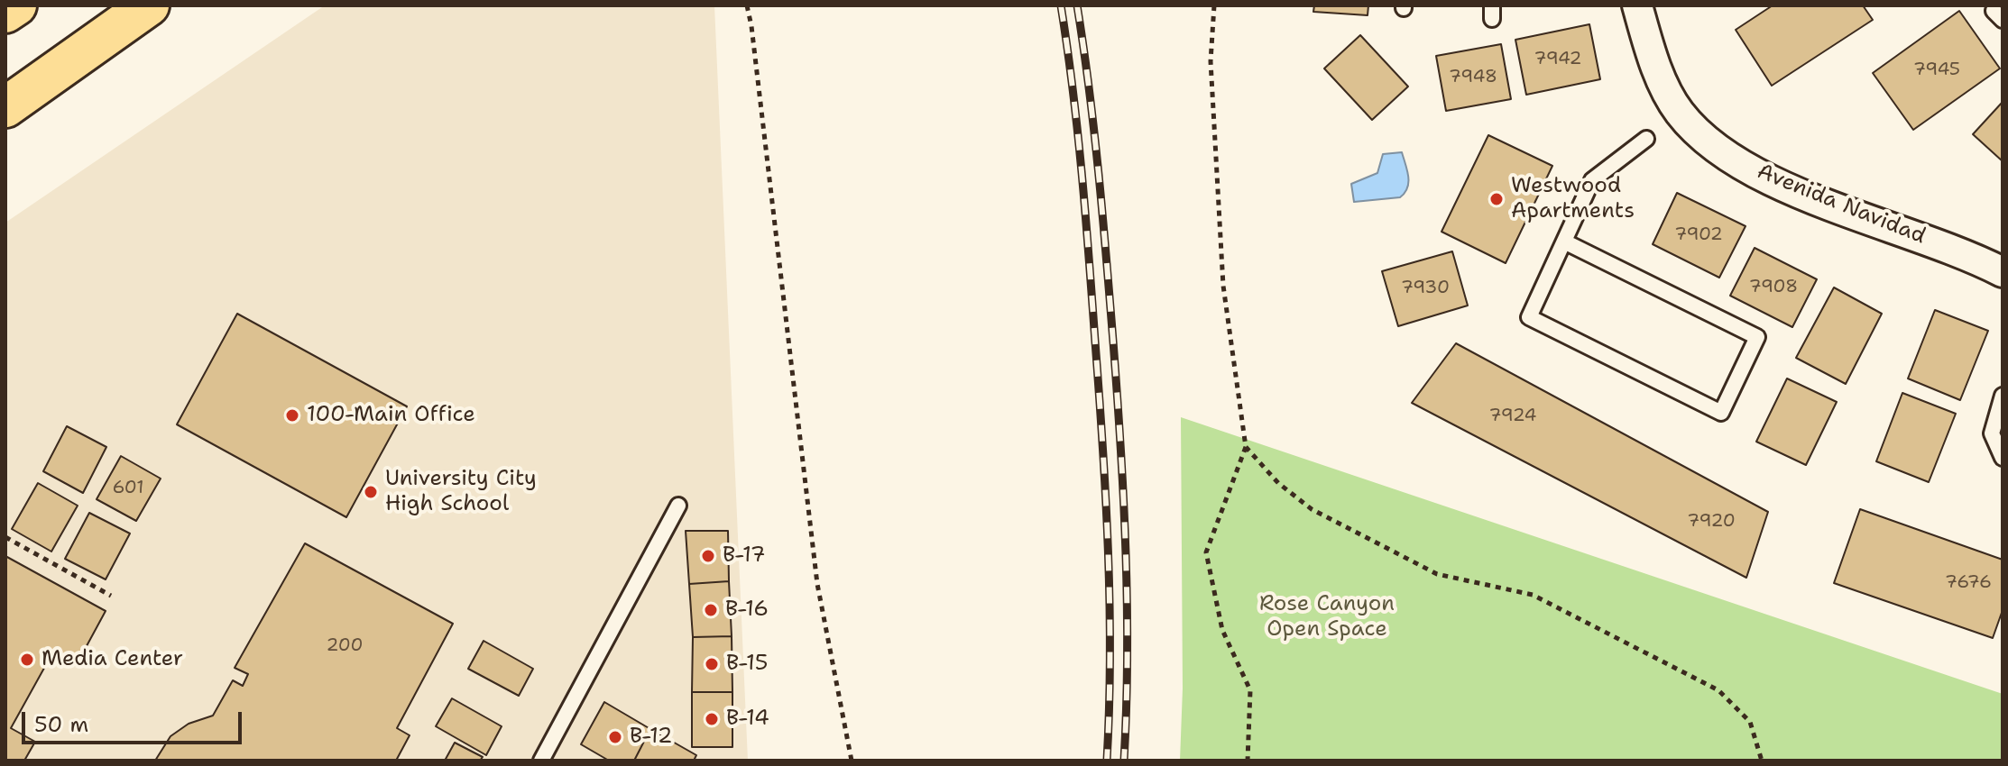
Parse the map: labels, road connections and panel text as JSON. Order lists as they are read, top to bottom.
{
  "streets": {
    "street": ["Avenida Navidad"]
  },
  "parks": ["Rose Canyon Open Space"],
  "places": [
    "Westwood Apartments",
    "100-Main Office",
    "University City High School",
    "B-17",
    "B-16",
    "Media Center",
    "B-15",
    "B-14",
    "B-12"
  ],
  "house_numbers": [
    "7942",
    "7945",
    "7948",
    "7902",
    "7908",
    "7930",
    "7924",
    "601",
    "7920",
    "7676",
    "200"
  ],
  "scale_bar": "50 m"
}
